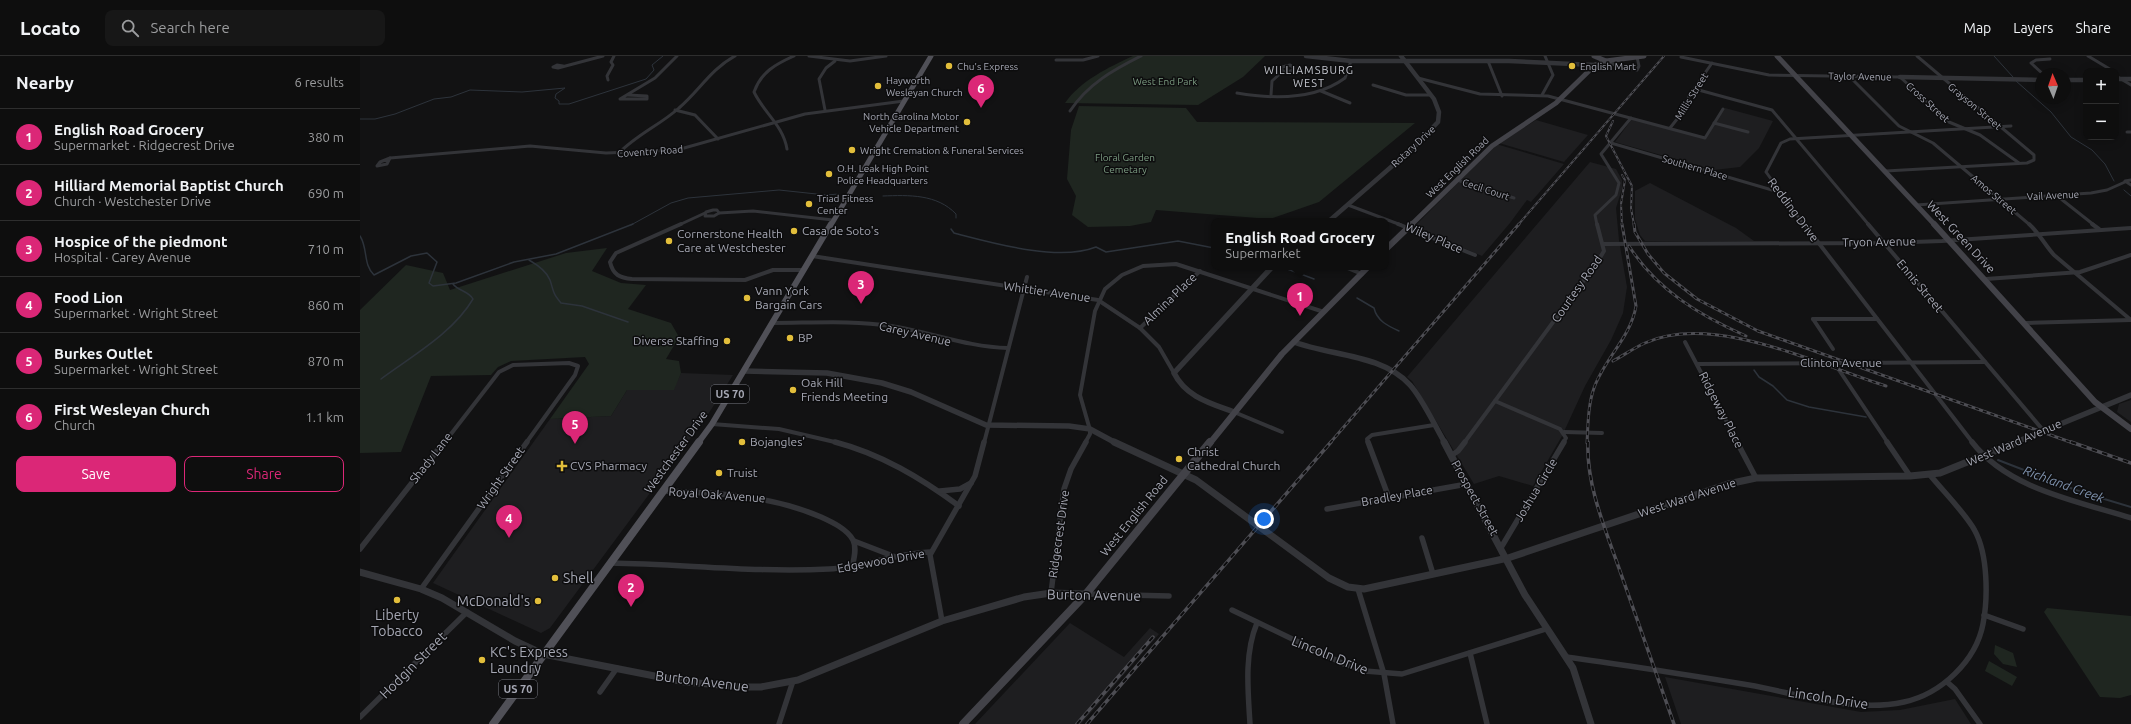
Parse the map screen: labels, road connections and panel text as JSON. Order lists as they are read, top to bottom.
{
  "streets": {
    "main road": [
      "West English Road",
      "West Green Drive",
      "US 70",
      "Westchester Drive"
    ],
    "street": [
      "Taylor Avenue",
      "Millis Street",
      "Cross Street",
      "Grayson Street",
      "Rotary Drive",
      "Coventry Road",
      "Southern Place",
      "Cecil Court",
      "Amos Street",
      "Vail Avenue",
      "Redding Drive",
      "Wiley Place",
      "Tryon Avenue",
      "Ennis Street",
      "Courtesy Road",
      "Whittier Avenue",
      "Almina Place",
      "Carey Avenue",
      "Clinton Avenue",
      "Ridgeway Place",
      "West Ward Avenue",
      "Shady Lane",
      "Wright Street",
      "Joshua Circle",
      "Royal Oak Avenue",
      "Bradley Place",
      "Prospect Street",
      "Ridgecrest Drive",
      "Edgewood Drive",
      "Burton Avenue",
      "Lincoln Drive",
      "Hodgin Street"
    ]
  },
  "crossings": [
    ["Taylor Avenue", "Millis Street"],
    ["Taylor Avenue", "Cross Street"],
    ["Taylor Avenue", "Grayson Street"],
    ["Taylor Avenue", "Amos Street"],
    ["Taylor Avenue", "West Green Drive"],
    ["Millis Street", "Ennis Street"],
    ["Cross Street", "Grayson Street"],
    ["Cross Street", "Redding Drive"],
    ["Grayson Street", "Redding Drive"],
    ["Rotary Drive", "Wiley Place"],
    ["Coventry Road", "Westchester Drive"],
    ["West English Road", "Cecil Court"],
    ["West English Road", "Wiley Place"],
    ["West English Road", "Whittier Avenue"],
    ["West English Road", "West Ward Avenue"],
    ["West English Road", "Prospect Street"],
    ["West English Road", "Burton Avenue"],
    ["Southern Place", "Redding Drive"],
    ["Southern Place", "Courtesy Road"],
    ["Amos Street", "Vail Avenue"],
    ["Amos Street", "Redding Drive"],
    ["Amos Street", "Tryon Avenue"],
    ["Vail Avenue", "West Green Drive"],
    ["Redding Drive", "West Green Drive"],
    ["Redding Drive", "Tryon Avenue"],
    ["Redding Drive", "Ennis Street"],
    ["Redding Drive", "Clinton Avenue"],
    ["Redding Drive", "West Ward Avenue"],
    ["West Green Drive", "Tryon Avenue"],
    ["West Green Drive", "West Ward Avenue"],
    ["Tryon Avenue", "Ennis Street"],
    ["Tryon Avenue", "Courtesy Road"],
    ["Ennis Street", "Clinton Avenue"],
    ["Ennis Street", "West Ward Avenue"],
    ["Courtesy Road", "Prospect Street"],
    ["Whittier Avenue", "Almina Place"],
    ["Whittier Avenue", "Westchester Drive"],
    ["Whittier Avenue", "Edgewood Drive"],
    ["Carey Avenue", "Westchester Drive"],
    ["Carey Avenue", "Edgewood Drive"],
    ["Clinton Avenue", "Ridgeway Place"],
    ["Ridgeway Place", "West Ward Avenue"],
    ["West Ward Avenue", "Westchester Drive"],
    ["West Ward Avenue", "Prospect Street"],
    ["West Ward Avenue", "Ridgecrest Drive"],
    ["West Ward Avenue", "Edgewood Drive"],
    ["West Ward Avenue", "Lincoln Drive"],
    ["Westchester Drive", "Royal Oak Avenue"],
    ["Westchester Drive", "Edgewood Drive"],
    ["Westchester Drive", "Burton Avenue"],
    ["Shady Lane", "Wright Street"],
    ["Wright Street", "Burton Avenue"],
    ["Joshua Circle", "Prospect Street"],
    ["Bradley Place", "Prospect Street"],
    ["Prospect Street", "Lincoln Drive"],
    ["Ridgecrest Drive", "Burton Avenue"],
    ["Burton Avenue", "Hodgin Street"]
  ],
  "districts": ["WILLIAMSBURG WEST"],
  "water": ["Richland Creek"],
  "parks": ["West End Park", "Floral Garden Cemetary"],
  "places": {
    "other": [
      "Chu's Express",
      "English Mart",
      "Hayworth Wesleyan Church",
      "North Carolina Motor Vehicle Department",
      "Wright Cremation & Funeral Services",
      "O.H. Leak High Point Police Headquarters",
      "Triad Fitness Center",
      "Casa de Soto's",
      "Cornerstone Health Care at Westchester",
      "Vann York Bargain Cars",
      "BP",
      "Diverse Staffing",
      "Oak Hill Friends Meeting",
      "Bojangles'",
      "Christ Cathedral Church",
      "Truist",
      "Shell",
      "Liberty Tobacco",
      "McDonald's",
      "KC's Express Laundry"
    ],
    "health": ["CVS Pharmacy"]
  },
  "north": "top",
  "page": {
    "header": "Locato",
    "search": "Search here",
    "nav": ["Map", "Layers", "Share"],
    "heading": ["Nearby", "6 results"],
    "map_buttons": ["+", "−"],
    "pins": [
      "6",
      "3",
      "1",
      "5",
      "4",
      "2"
    ],
    "list": [
      {
        "mark": "1",
        "name": "English Road Grocery",
        "note": "Supermarket · Ridgecrest Drive",
        "value": "380 m"
      },
      {
        "mark": "2",
        "name": "Hilliard Memorial Baptist Church",
        "note": "Church · Westchester Drive",
        "value": "690 m"
      },
      {
        "mark": "3",
        "name": "Hospice of the piedmont",
        "note": "Hospital · Carey Avenue",
        "value": "710 m"
      },
      {
        "mark": "4",
        "name": "Food Lion",
        "note": "Supermarket · Wright Street",
        "value": "860 m"
      },
      {
        "mark": "5",
        "name": "Burkes Outlet",
        "note": "Supermarket · Wright Street",
        "value": "870 m"
      },
      {
        "mark": "6",
        "name": "First Wesleyan Church",
        "note": "Church",
        "value": "1.1 km"
      }
    ],
    "popup": ["English Road Grocery", "Supermarket"],
    "buttons": ["Save", "Share"]
  }
}
